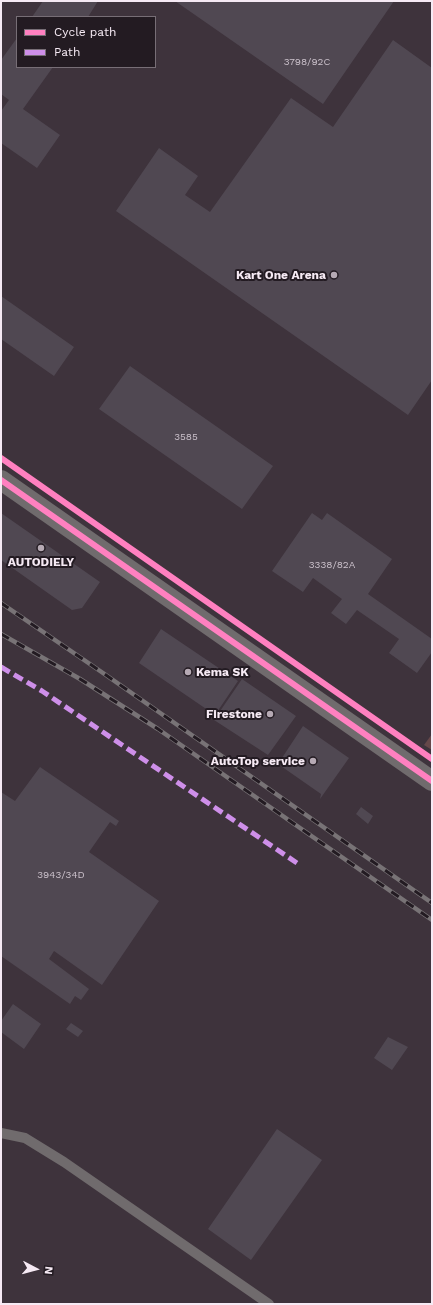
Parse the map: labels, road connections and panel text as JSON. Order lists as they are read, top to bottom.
{
  "places": [
    "Kart One Arena",
    "AUTODIELY",
    "Kema SK",
    "Firestone",
    "AutoTop service"
  ],
  "house_numbers": [
    "3798/92C",
    "3585",
    "3338/82A",
    "3943/34D"
  ],
  "legend": ["Cycle path", "Path"],
  "north": "right"
}
